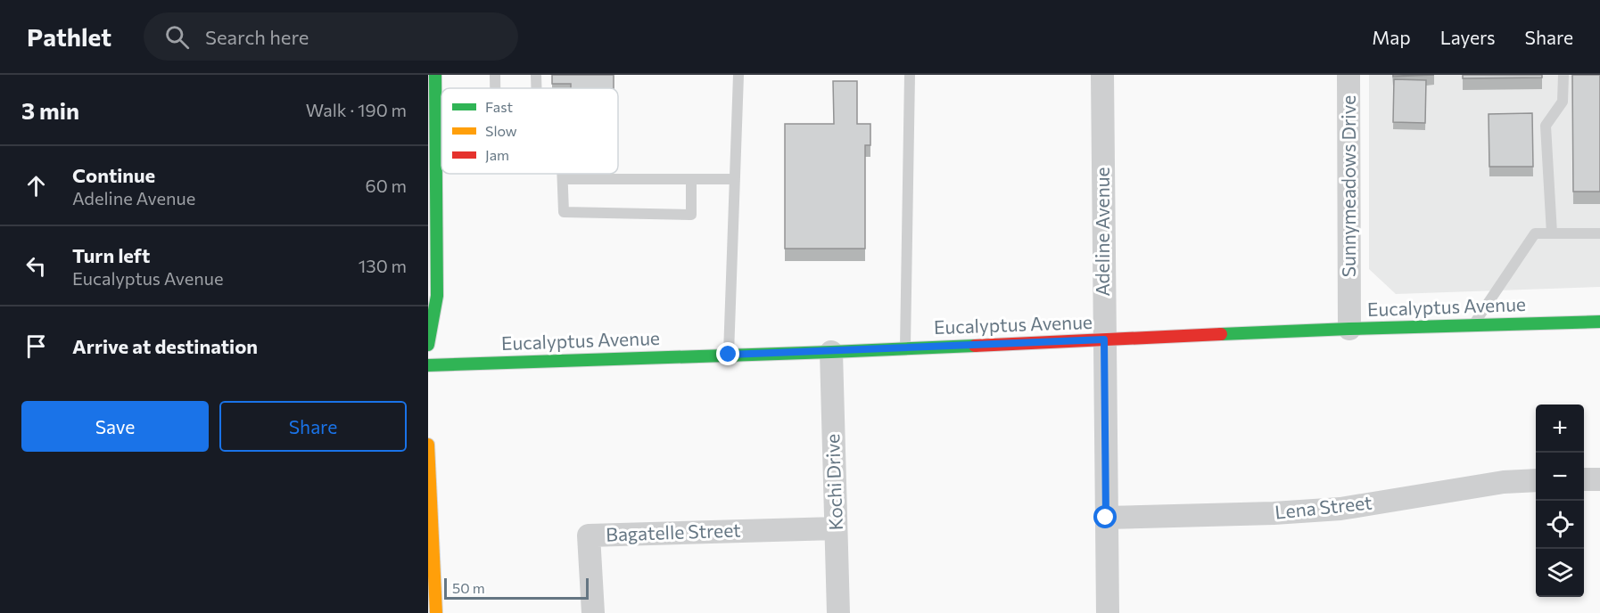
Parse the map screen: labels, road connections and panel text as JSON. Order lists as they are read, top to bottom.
{
  "streets": {
    "street": [
      "Sunnymeadows Drive",
      "Adeline Avenue",
      "Eucalyptus Avenue",
      "Kochi Drive",
      "Lena Street",
      "Bagatelle Street"
    ]
  },
  "crossings": [
    ["Sunnymeadows Drive", "Eucalyptus Avenue"],
    ["Adeline Avenue", "Eucalyptus Avenue"],
    ["Adeline Avenue", "Lena Street"],
    ["Eucalyptus Avenue", "Kochi Drive"],
    ["Kochi Drive", "Bagatelle Street"]
  ],
  "legend": ["Fast", "Slow", "Jam"],
  "scale_bar": "50 m",
  "page": {
    "header": "Pathlet",
    "search": "Search here",
    "nav": ["Map", "Layers", "Share"],
    "heading": ["3 min", "Walk · 190 m"],
    "list": [
      ["Continue", "Adeline Avenue", "60 m"],
      ["Turn left", "Eucalyptus Avenue", "130 m"],
      "Arrive at destination"
    ],
    "buttons": ["Save", "Share"],
    "map_buttons": ["+", "−"],
    "scale": "50 m"
  }
}
